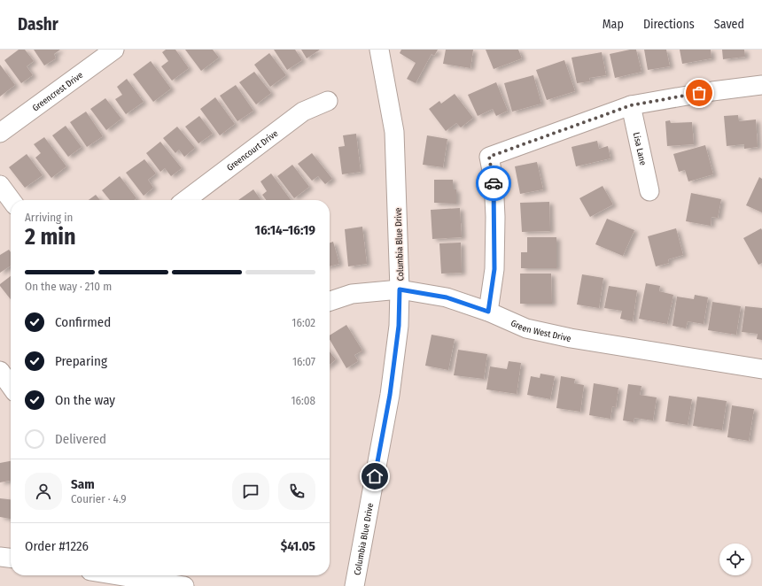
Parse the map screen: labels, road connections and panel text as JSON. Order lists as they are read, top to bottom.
{
  "streets": {
    "street": [
      "Greencrest Drive",
      "Lisa Lane",
      "Greencourt Drive",
      "Columbia Blue Drive",
      "Green West Drive"
    ]
  },
  "crossings": [
    ["Columbia Blue Drive", "Green West Drive"]
  ],
  "page": {
    "header": "Dashr",
    "nav": ["Map", "Directions", "Saved"],
    "heading": ["2 min", "Arriving in", "16:14–16:19"],
    "panel": [
      "Sam",
      "Courier · 4.9",
      "Order #1226",
      "$41.05"
    ],
    "bar": "On the way · 210 m",
    "list": [
      ["Confirmed", "16:02"],
      ["Preparing", "16:07"],
      ["On the way", "16:08"],
      "Delivered"
    ]
  }
}
